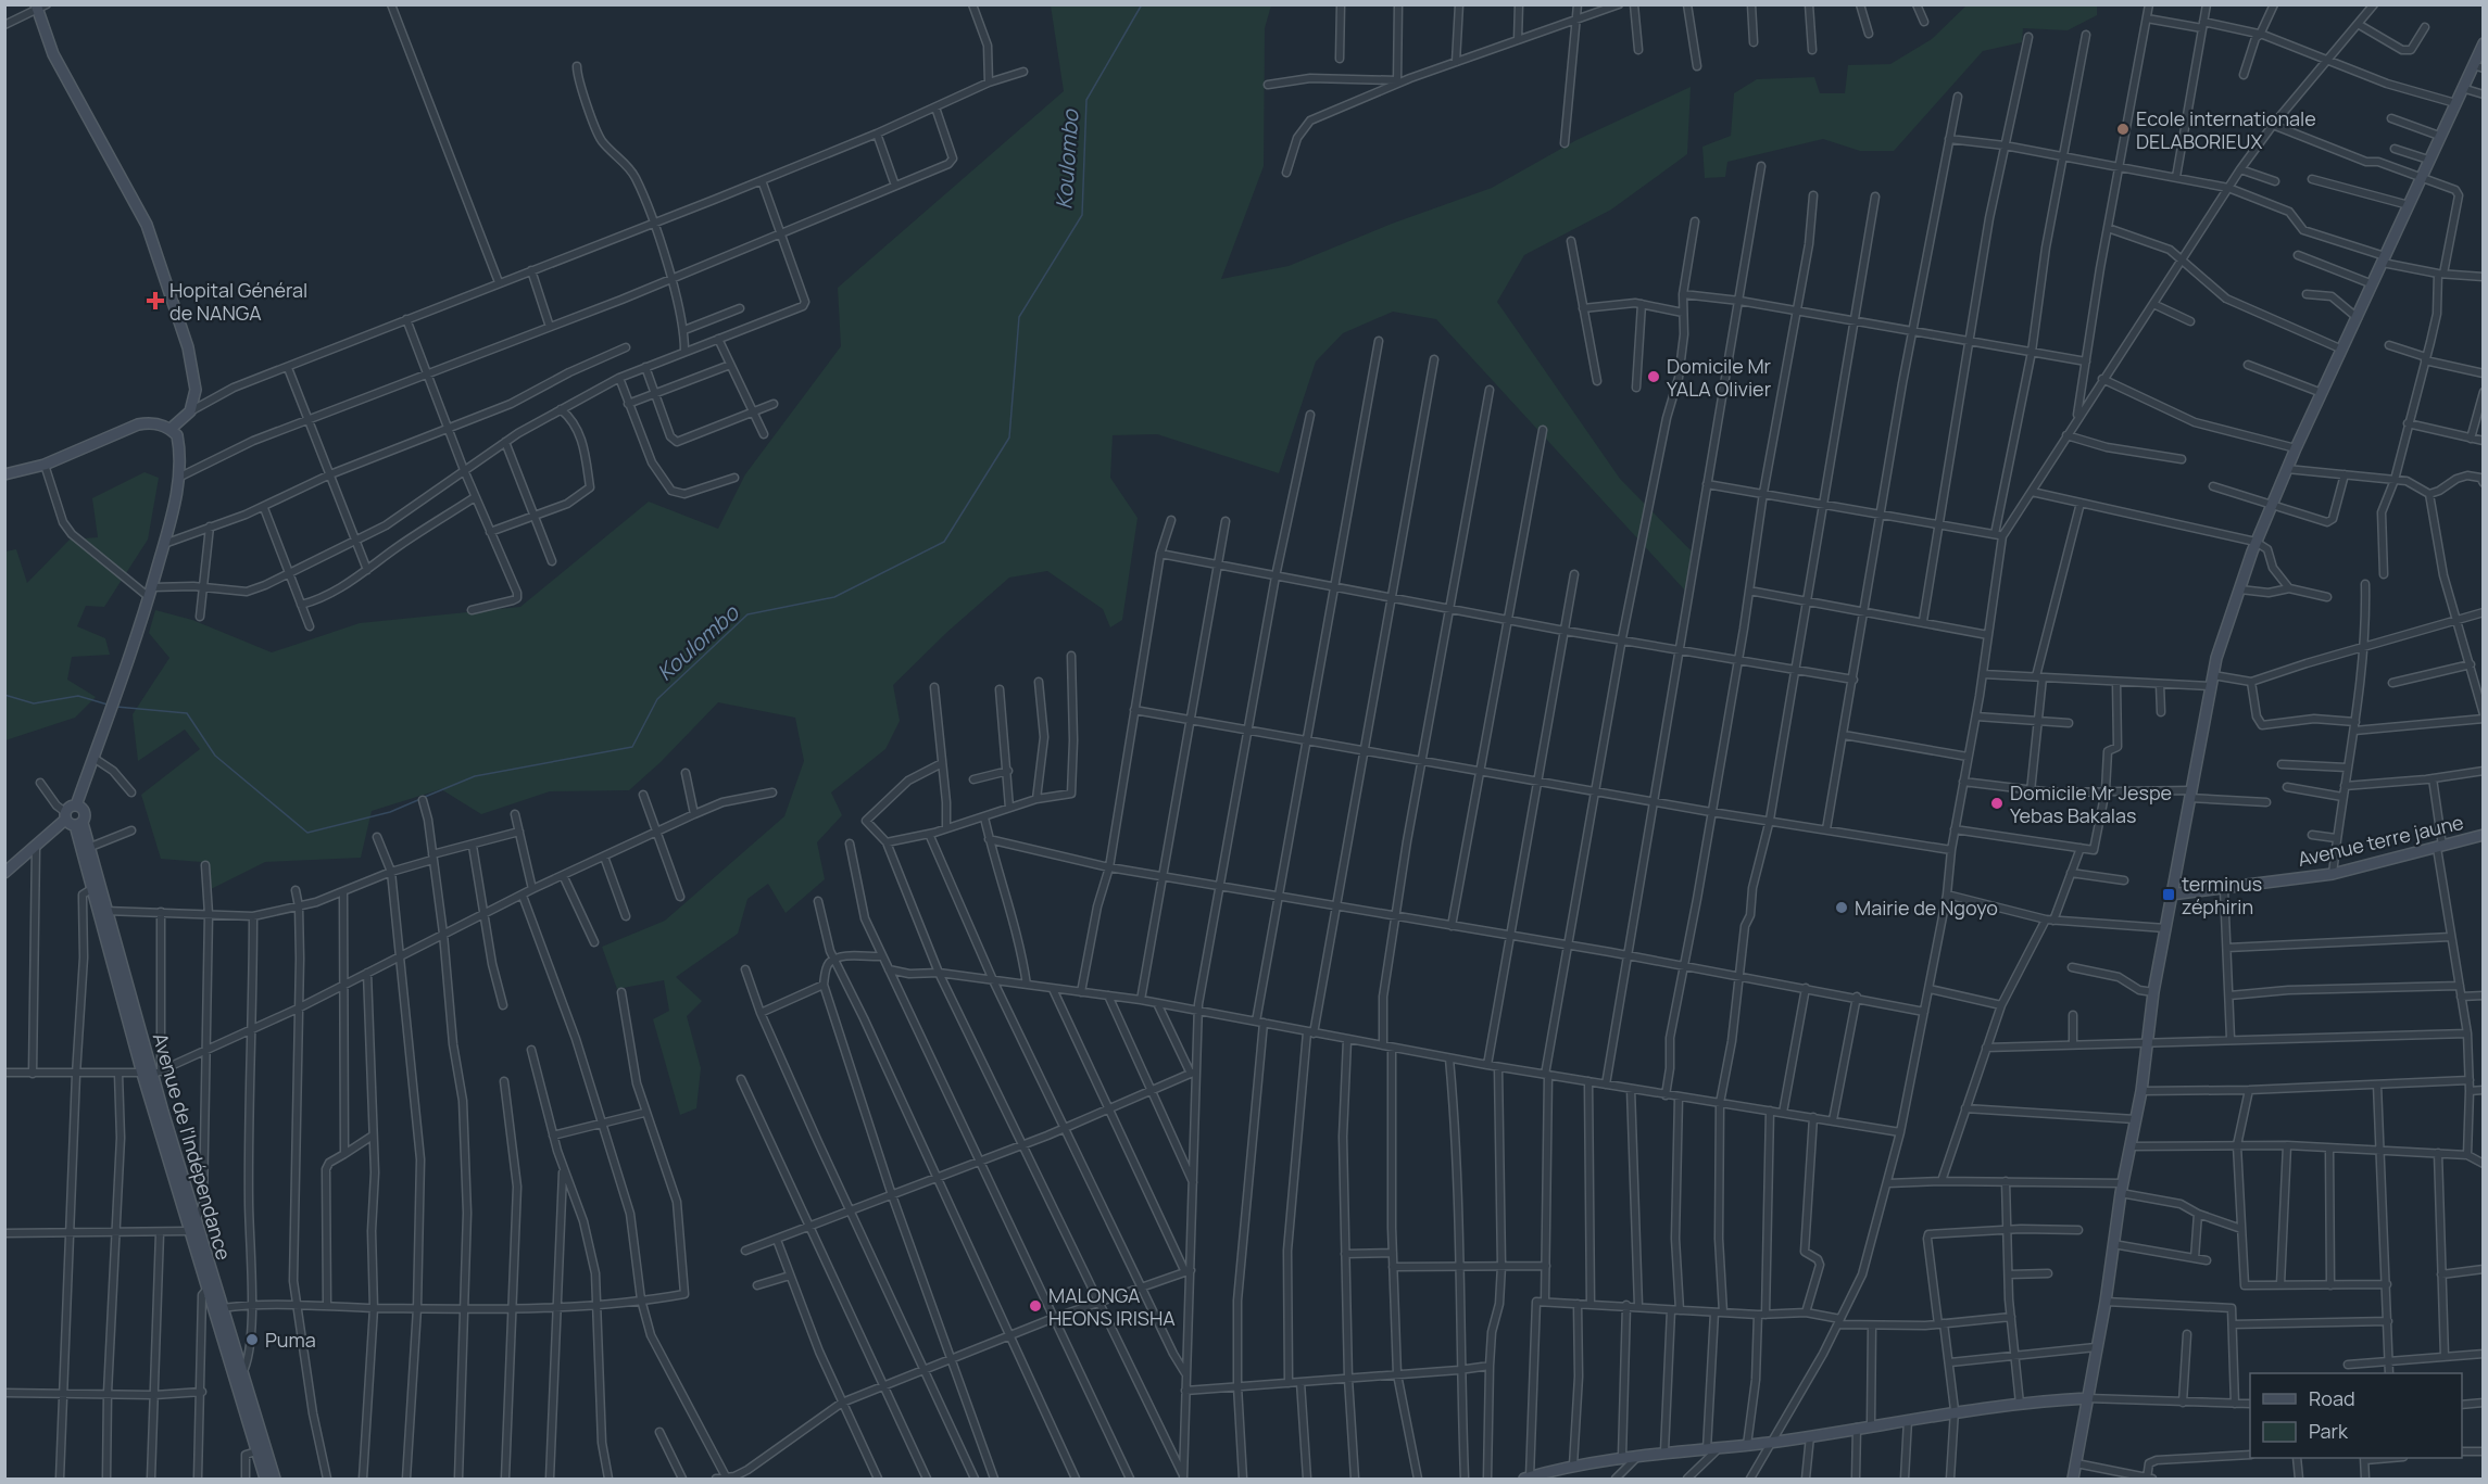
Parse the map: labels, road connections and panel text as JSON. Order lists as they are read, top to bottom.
{
  "streets": {
    "street": ["Avenue terre jaune", "Avenue de l'Indépendance"]
  },
  "water": ["Koulombo"],
  "places": {
    "other": [
      "Ecole internationale DELABORIEUX",
      "Domicile Mr YALA Olivier",
      "Domicile Mr Jespe Yebas Bakalas",
      "Mairie de Ngoyo",
      "MALONGA HEONS IRISHA",
      "Puma"
    ],
    "health": ["Hopital Général de NANGA"],
    "transit": ["terminus zéphirin"]
  },
  "legend": ["Road", "Park"]
}
